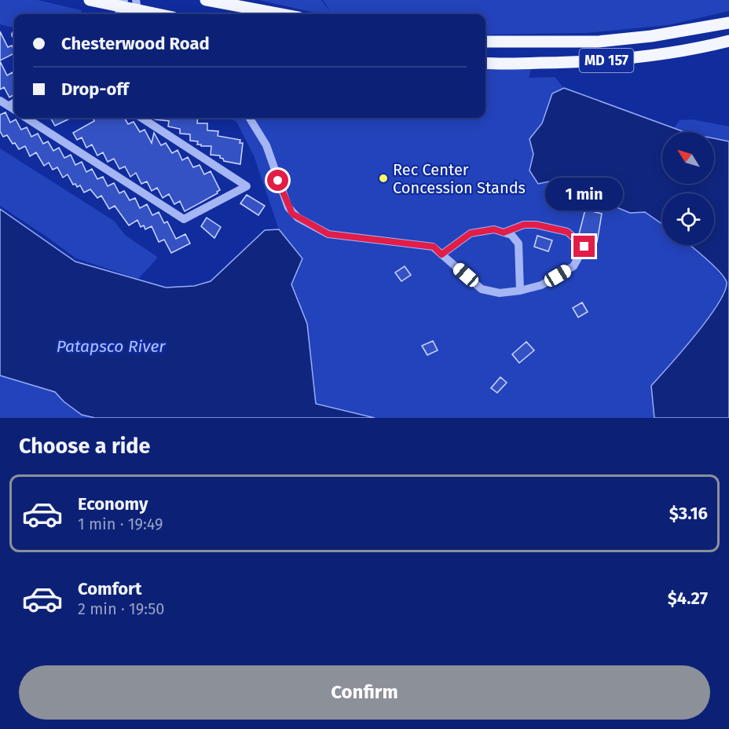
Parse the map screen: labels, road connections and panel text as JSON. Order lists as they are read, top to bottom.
{
  "streets": {
    "main road": ["MD 157"]
  },
  "water": ["Patapsco River"],
  "places": ["Rec Center Concession Stands"],
  "north": "top left",
  "page": {
    "banner": ["Chesterwood Road", "Drop-off"],
    "bubble": "1 min",
    "heading": "Choose a ride",
    "list": [
      {
        "name": "Economy",
        "note": "1 min · 19:49",
        "value": "$3.16"
      },
      {
        "name": "Comfort",
        "note": "2 min · 19:50",
        "value": "$4.27"
      }
    ],
    "buttons": "Confirm"
  }
}
